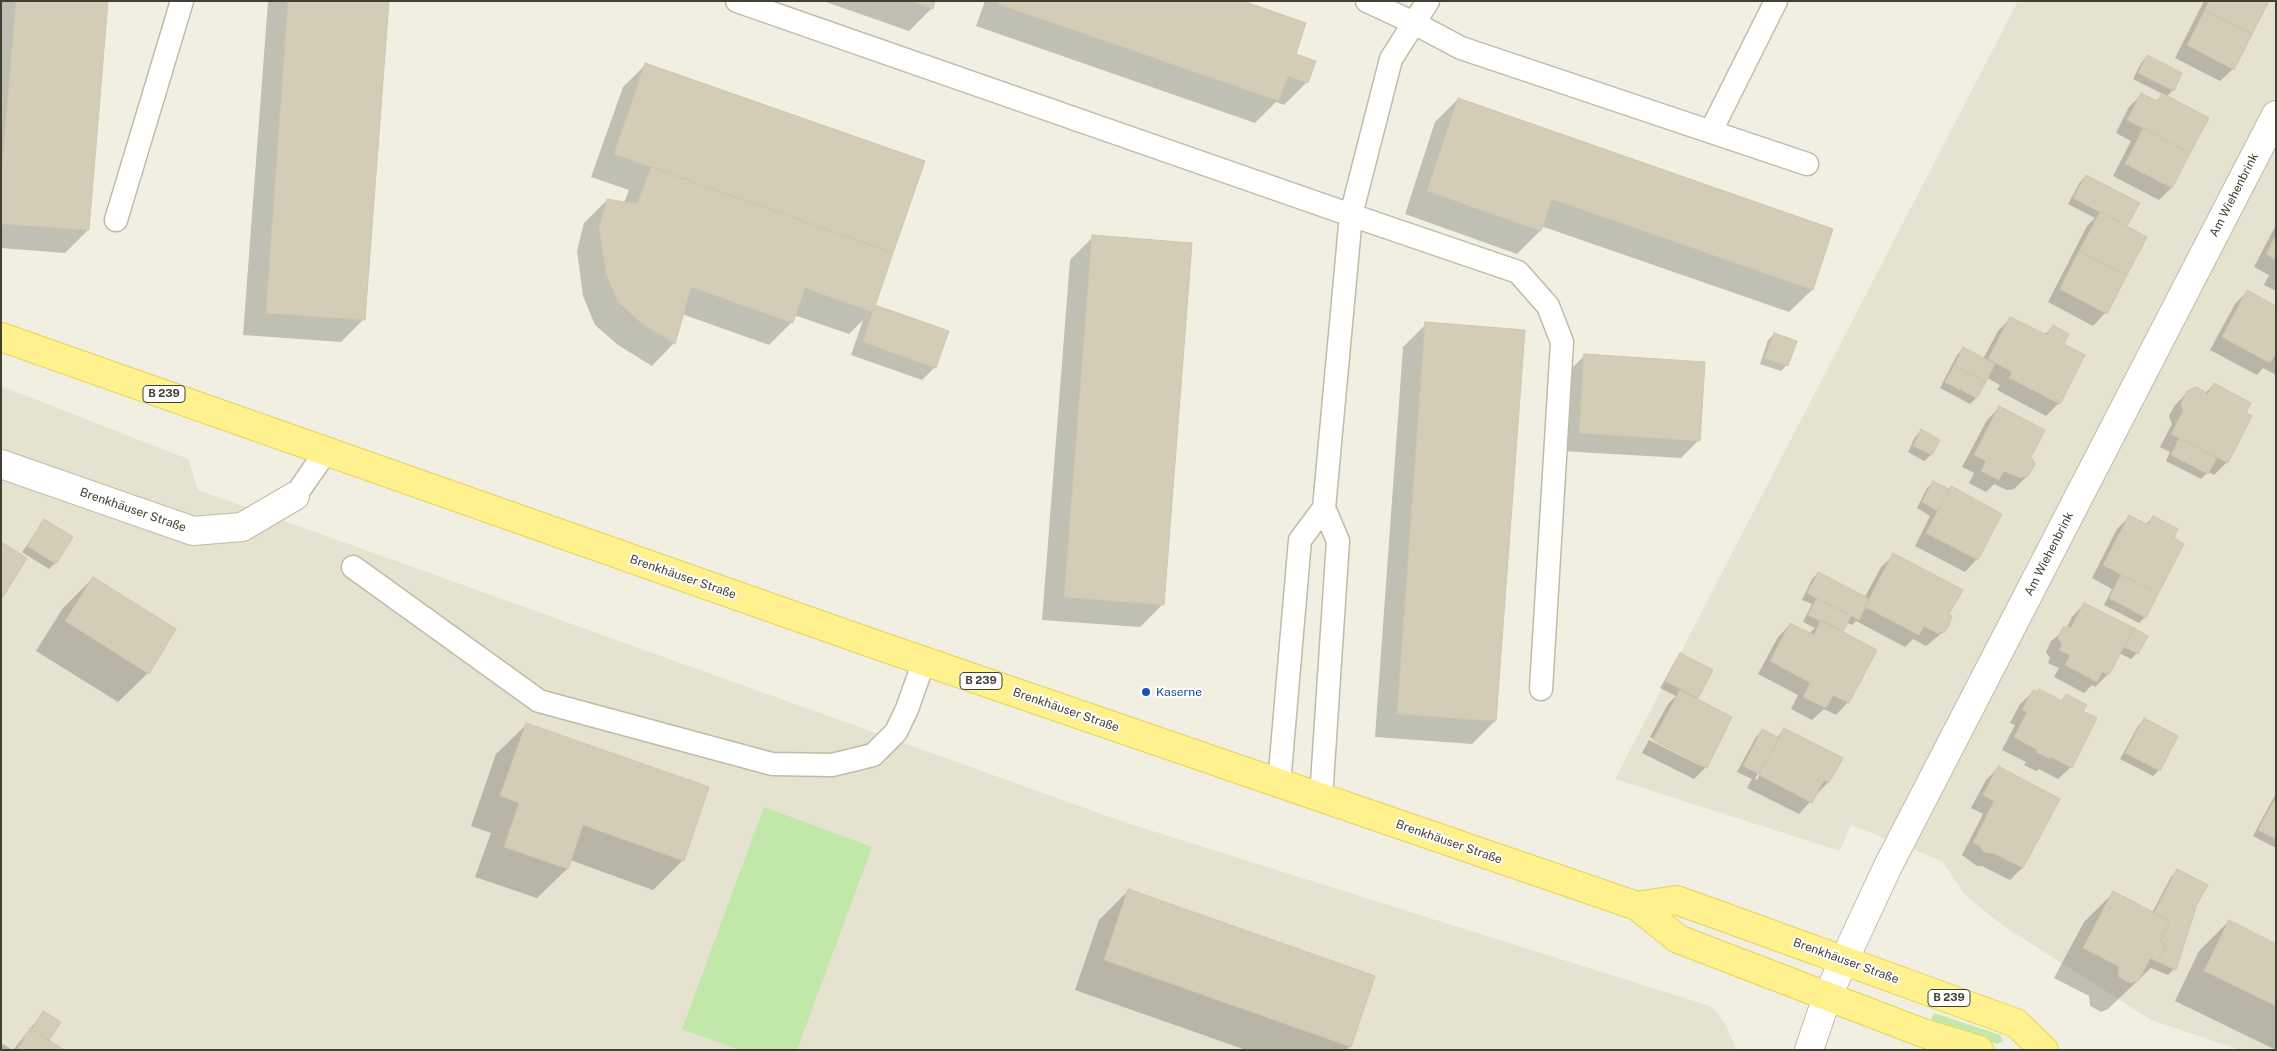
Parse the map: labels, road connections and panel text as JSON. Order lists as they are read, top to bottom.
{
  "streets": {
    "main road": ["B 239", "Brenkhäuser Straße"],
    "street": ["Am Wiehenbrink"]
  },
  "crossings": [
    ["Am Wiehenbrink", "Brenkhäuser Straße"]
  ],
  "places": ["Kaserne"]
}
